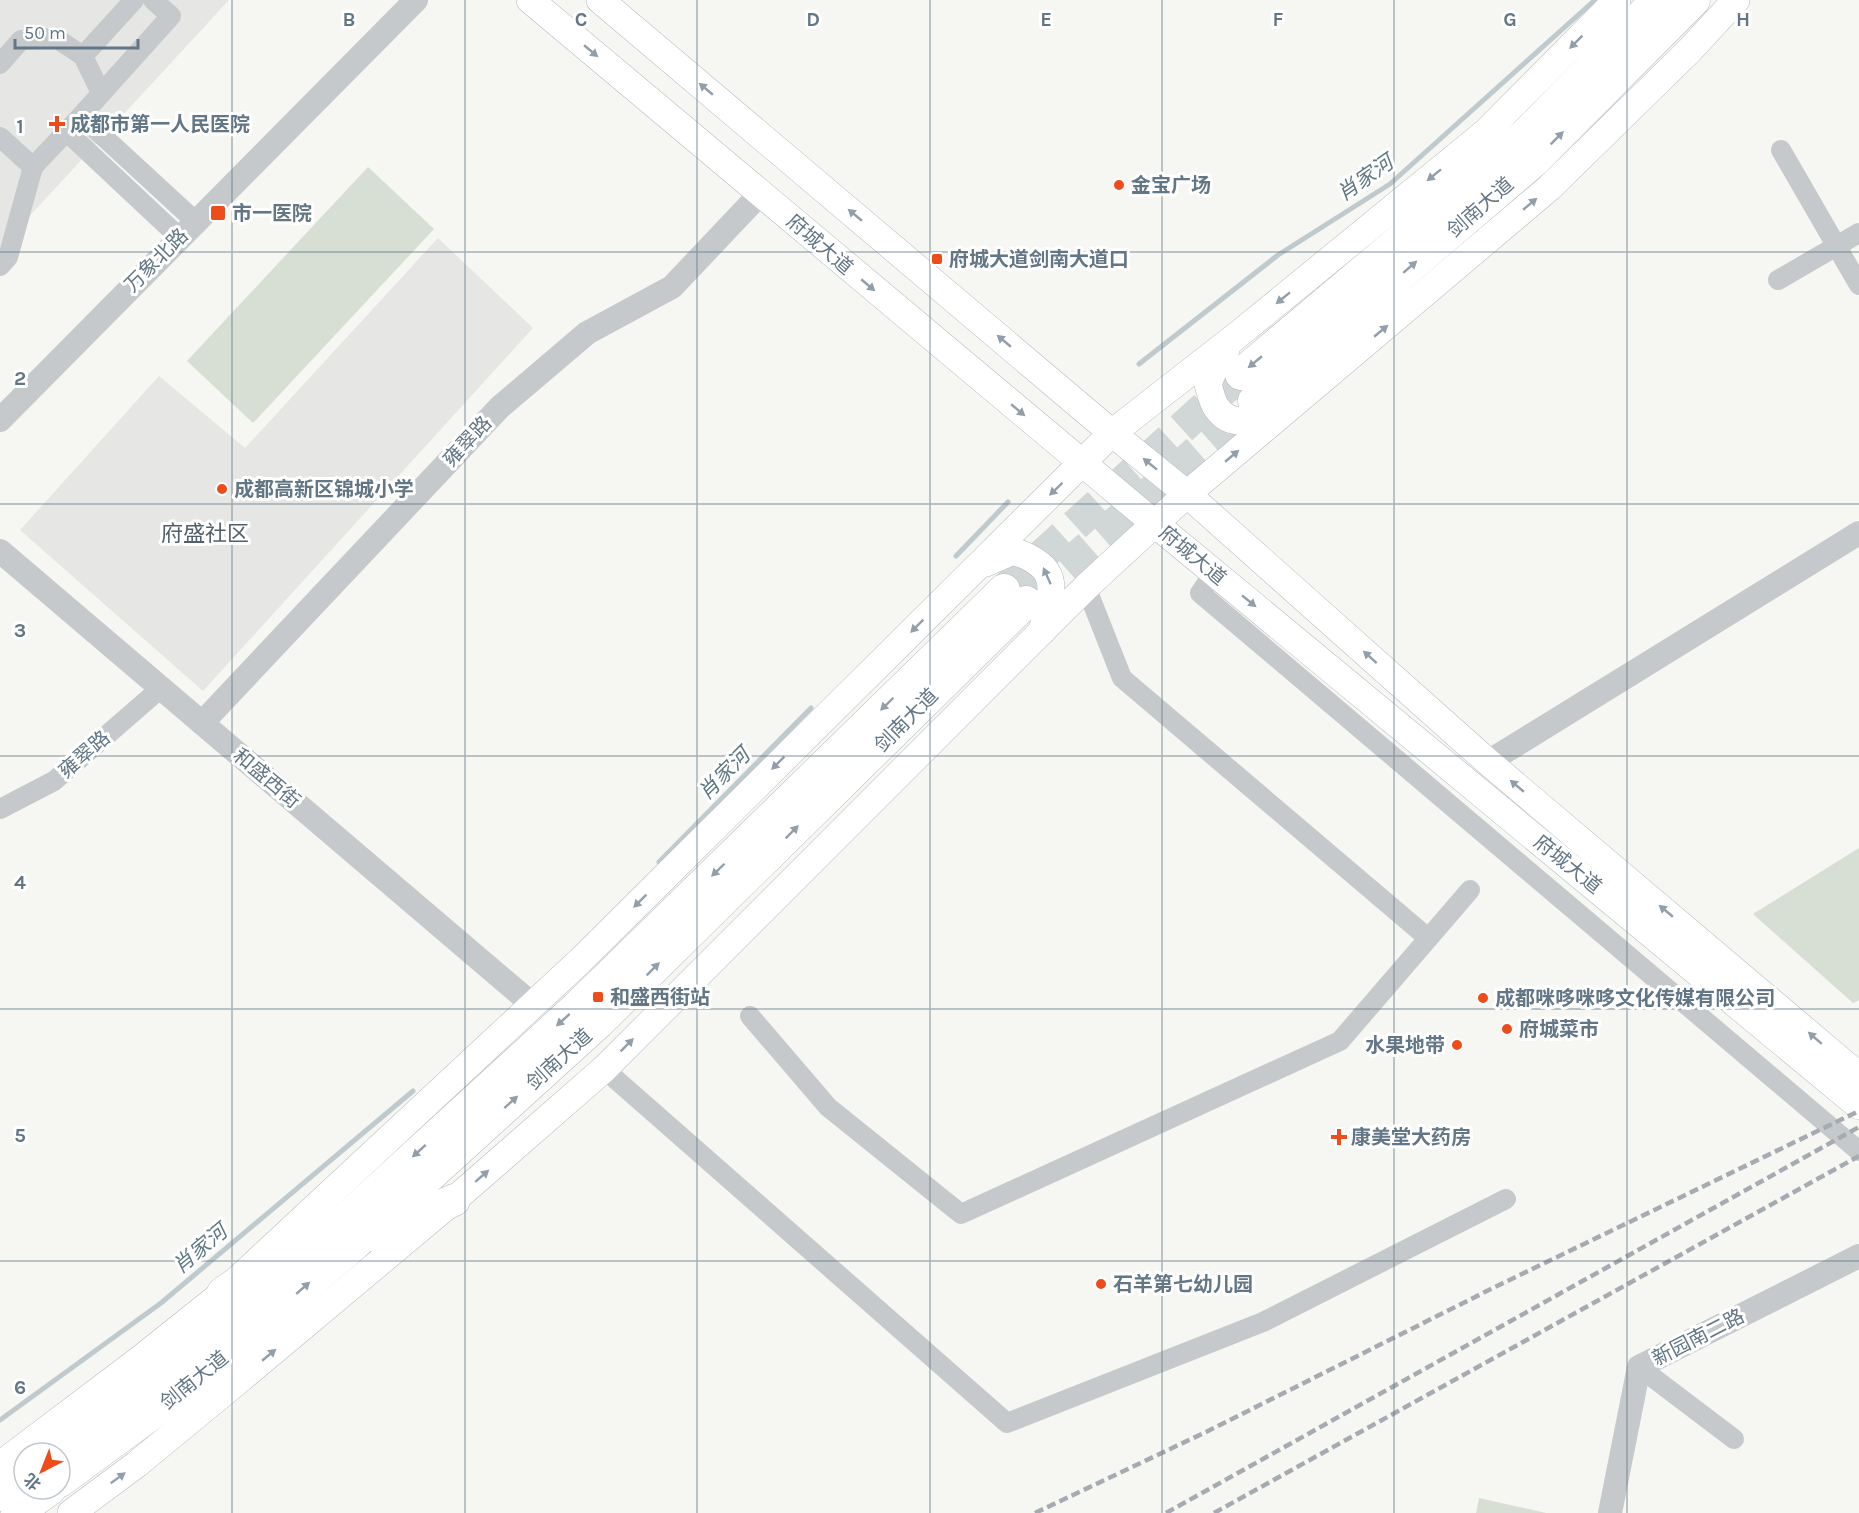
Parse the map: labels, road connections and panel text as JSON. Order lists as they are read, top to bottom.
{
  "streets": {
    "highway": ["剑南大道"],
    "main road": ["府城大道"],
    "street": [
      "万象北路",
      "雍翠路",
      "和盛西街",
      "新园南二路"
    ]
  },
  "crossings": [
    ["府城大道", "雍翠路"],
    ["雍翠路", "和盛西街"]
  ],
  "districts": ["府盛社区"],
  "water": ["肖家河"],
  "places": {
    "health": ["成都市第一人民医院", "康美堂大药房"],
    "other": [
      "金宝广场",
      "成都高新区锦城小学",
      "成都咪哆咪哆文化传媒有限公司",
      "府城菜市",
      "水果地带",
      "石羊第七幼儿园"
    ],
    "transit": ["市一医院", "府城大道剑南大道口", "和盛西街站"]
  },
  "scale_bar": "50 m",
  "north": "bottom left",
  "grid": {
    "columns": [
      "B",
      "C",
      "D",
      "E",
      "F",
      "G",
      "H"
    ],
    "rows": [
      "1",
      "2",
      "3",
      "4",
      "5",
      "6"
    ]
  }
}
